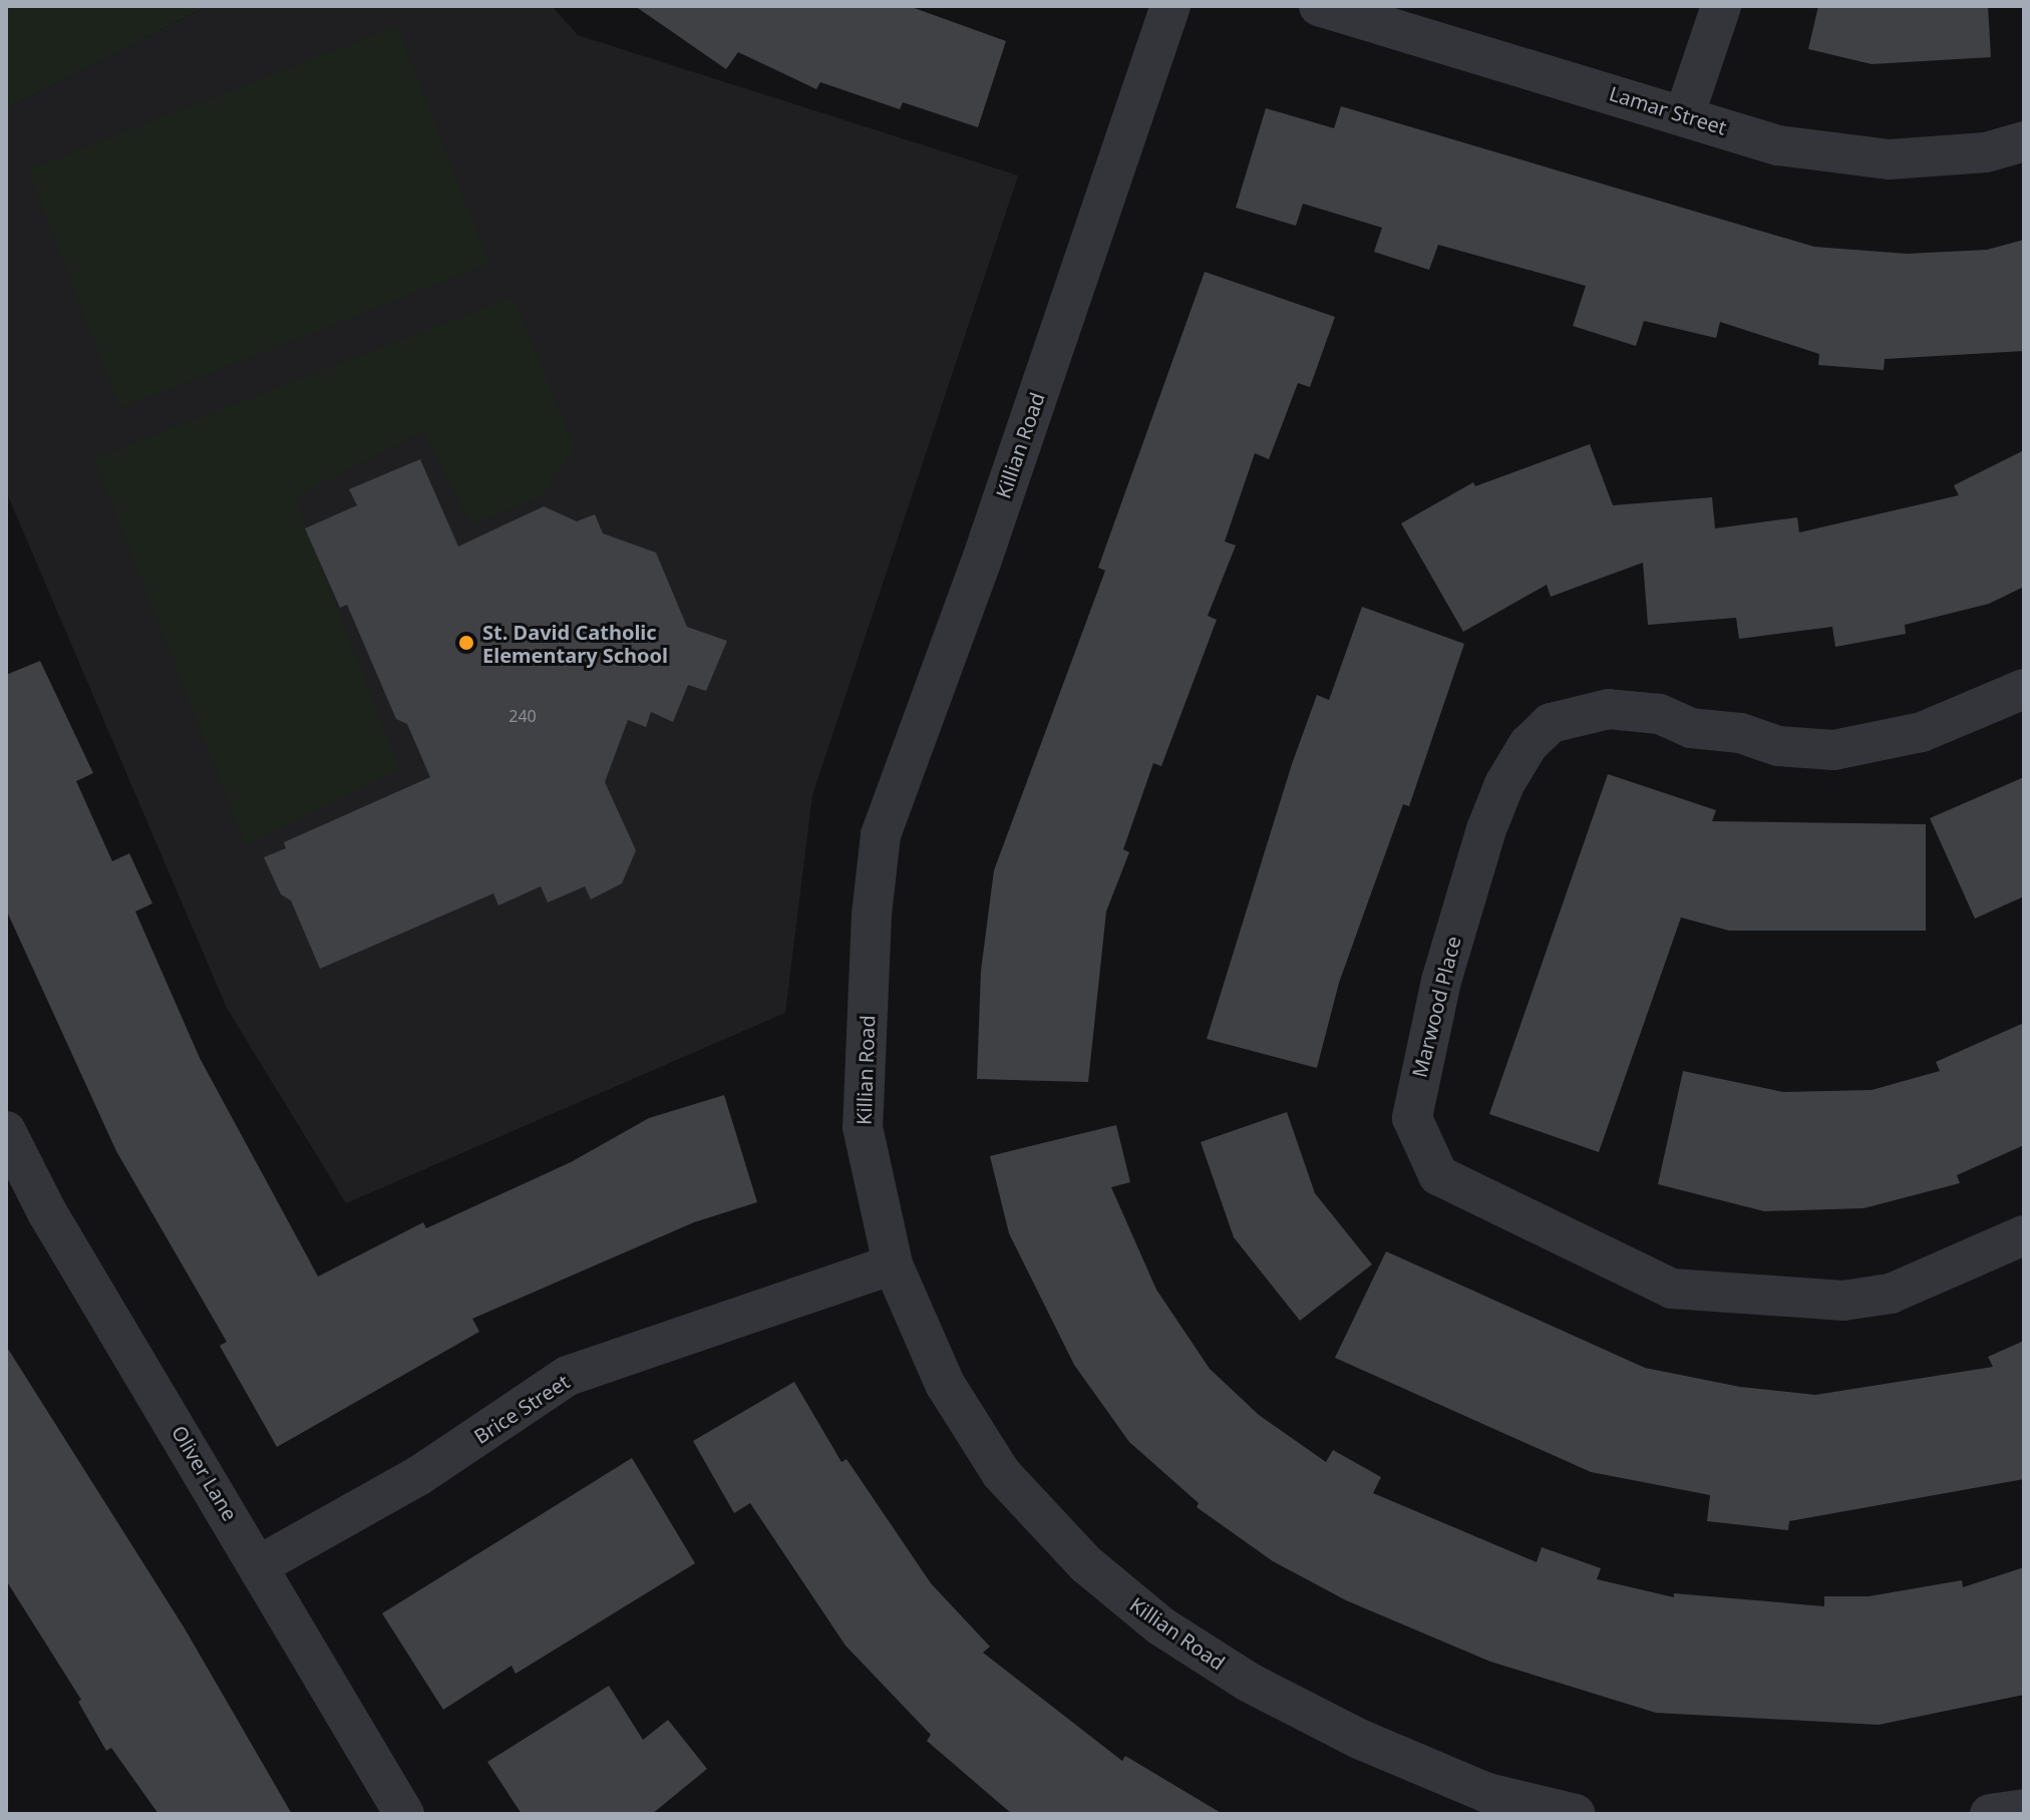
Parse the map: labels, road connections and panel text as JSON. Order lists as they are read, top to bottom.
{
  "streets": {
    "street": [
      "Lamar Street",
      "Killian Road",
      "Marwood Place",
      "Brice Street",
      "Oliver Lane"
    ]
  },
  "crossings": [
    ["Killian Road", "Brice Street"],
    ["Brice Street", "Oliver Lane"]
  ],
  "places": ["St. David Catholic Elementary School"],
  "house_numbers": ["240"]
}
